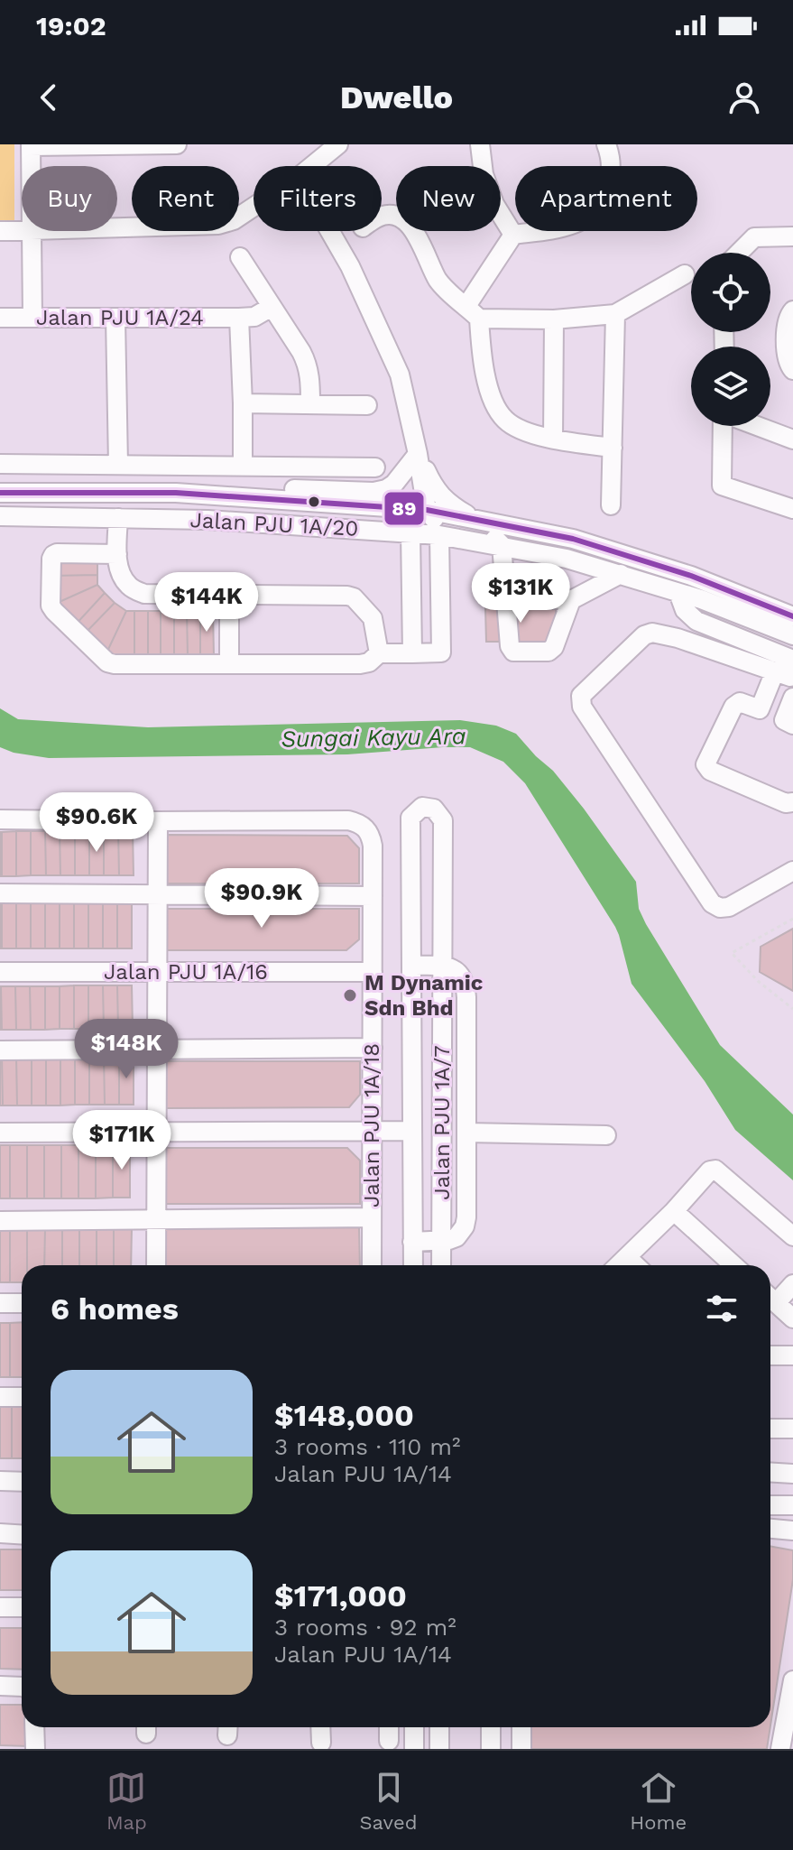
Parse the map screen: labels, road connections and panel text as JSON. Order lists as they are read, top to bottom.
{
  "streets": {
    "street": [
      "Jalan PJU 1A/24",
      "Jalan PJU 1A/20",
      "Jalan PJU 1A/16",
      "Jalan PJU 1A/7",
      "Jalan PJU 1A/18"
    ]
  },
  "crossings": [
    ["Jalan PJU 1A/16", "Jalan PJU 1A/18"]
  ],
  "water": ["Sungai Kayu Ara"],
  "places": ["M Dynamic Sdn Bhd"],
  "lines": ["transit line 89"],
  "page": {
    "status": "19:02",
    "header": "Dwello",
    "chip": [
      "Buy",
      "Rent",
      "Filters",
      "New",
      "Apartment"
    ],
    "price": [
      "$131K",
      "$144K",
      "$90.6K",
      "$90.9K",
      "$148K",
      "$171K"
    ],
    "heading": "6 homes",
    "list": [
      {
        "name": "$148,000",
        "note": "3 rooms · 110 m² · Jalan PJU 1A/14"
      },
      {
        "name": "$171,000",
        "note": "3 rooms · 92 m² · Jalan PJU 1A/14"
      }
    ],
    "tabs": ["Map", "Saved", "Home"]
  }
}
